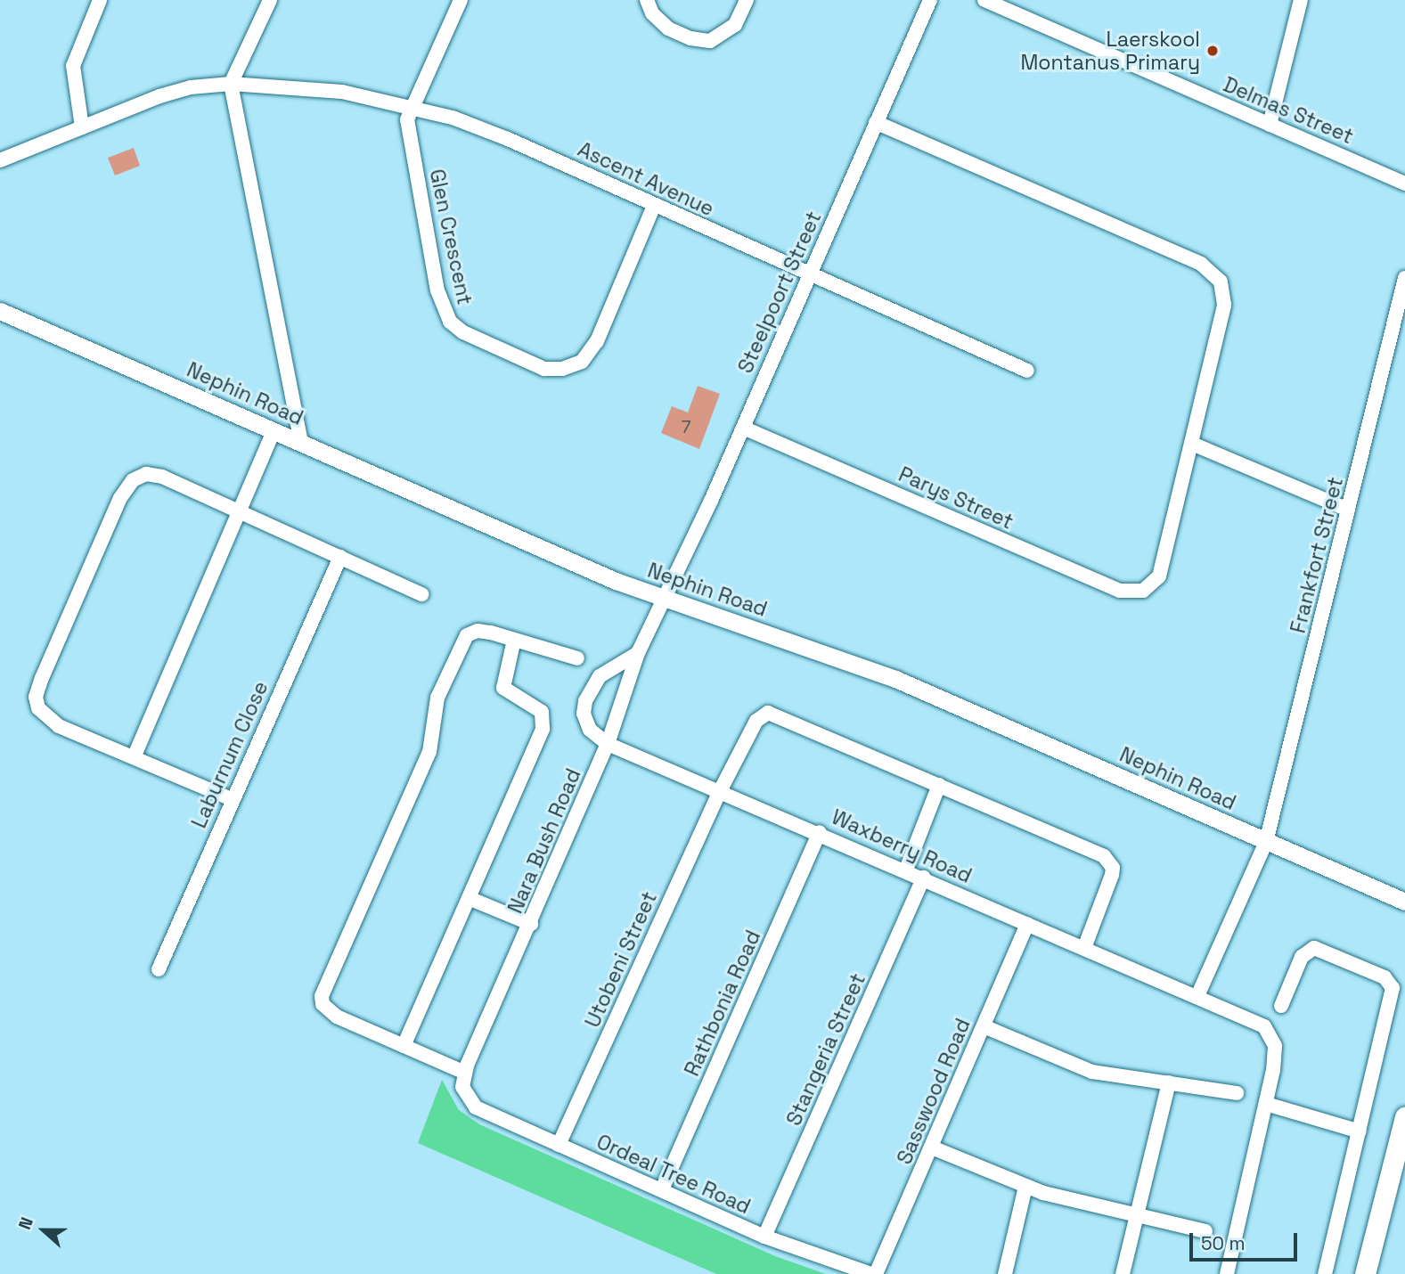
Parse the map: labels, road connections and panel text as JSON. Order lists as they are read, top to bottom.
{
  "streets": {
    "street": [
      "Delmas Street",
      "Ascent Avenue",
      "Glen Crescent",
      "Steelpoort Street",
      "Nephin Road",
      "Parys Street",
      "Frankfort Street",
      "Laburnum Close",
      "Nara Bush Road",
      "Waxberry Road",
      "Utobeni Street",
      "Rathbonia Road",
      "Stangeria Street",
      "Sasswood Road",
      "Ordeal Tree Road"
    ]
  },
  "crossings": [
    ["Ascent Avenue", "Glen Crescent"],
    ["Ascent Avenue", "Steelpoort Street"],
    ["Steelpoort Street", "Nephin Road"],
    ["Steelpoort Street", "Parys Street"],
    ["Steelpoort Street", "Nara Bush Road"],
    ["Nephin Road", "Frankfort Street"],
    ["Nephin Road", "Nara Bush Road"],
    ["Frankfort Street", "Waxberry Road"],
    ["Nara Bush Road", "Waxberry Road"],
    ["Nara Bush Road", "Ordeal Tree Road"],
    ["Waxberry Road", "Utobeni Street"],
    ["Waxberry Road", "Rathbonia Road"],
    ["Waxberry Road", "Stangeria Street"],
    ["Waxberry Road", "Sasswood Road"],
    ["Utobeni Street", "Ordeal Tree Road"],
    ["Rathbonia Road", "Ordeal Tree Road"],
    ["Stangeria Street", "Ordeal Tree Road"],
    ["Sasswood Road", "Ordeal Tree Road"]
  ],
  "places": ["Laerskool Montanus Primary"],
  "house_numbers": ["7"],
  "scale_bar": "50 m",
  "north": "left"
}
